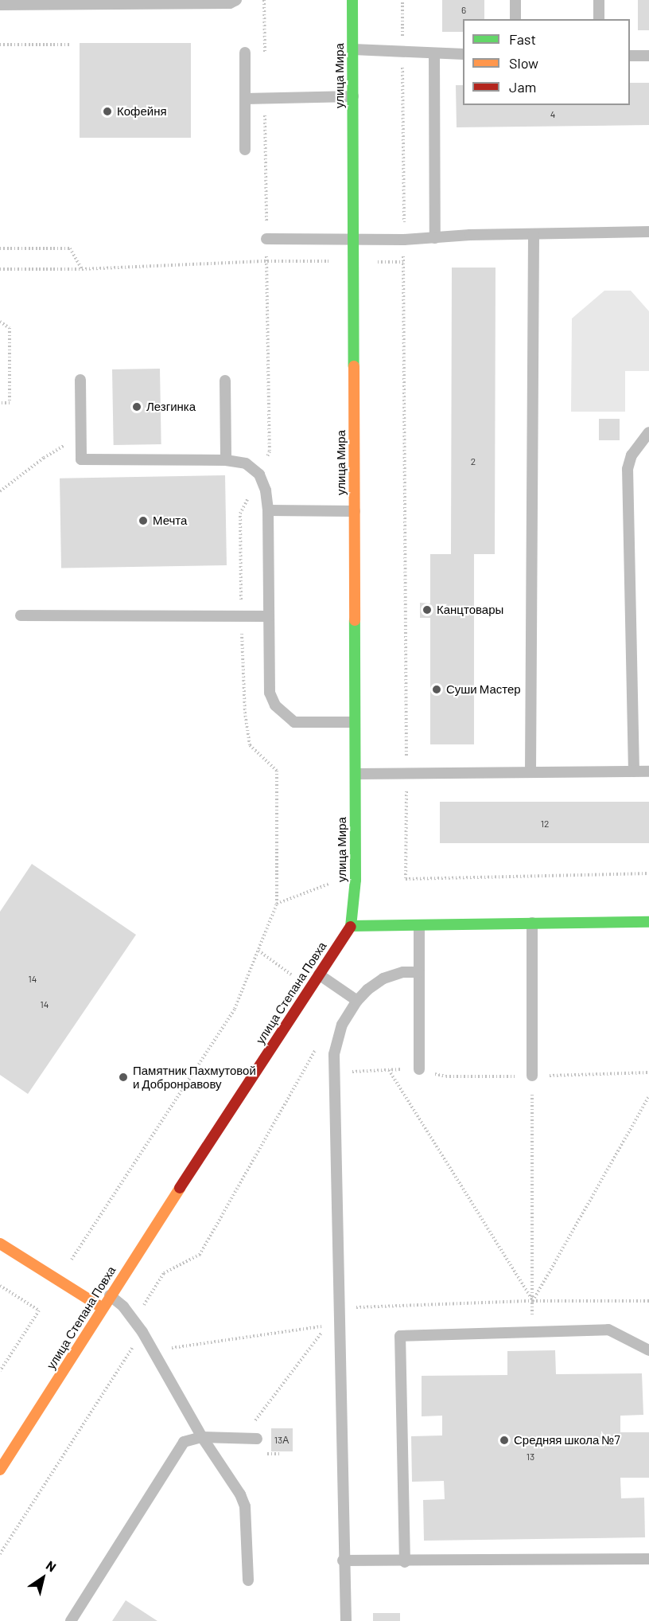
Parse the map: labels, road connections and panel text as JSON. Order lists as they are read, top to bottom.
{
  "streets": {
    "street": ["улица Мира", "улица Степана Повха"]
  },
  "crossings": [
    ["улица Мира", "улица Степана Повха"]
  ],
  "places": [
    "Кофейня",
    "Лезгинка",
    "Мечта",
    "Канцтовары",
    "Суши Мастер",
    "Памятник Пахмутовой и Добронравову",
    "Средняя школа №7"
  ],
  "house_numbers": [
    "6",
    "4",
    "2",
    "12",
    "14",
    "14",
    "13А",
    "13"
  ],
  "legend": ["Fast", "Slow", "Jam"],
  "north": "top right"
}
